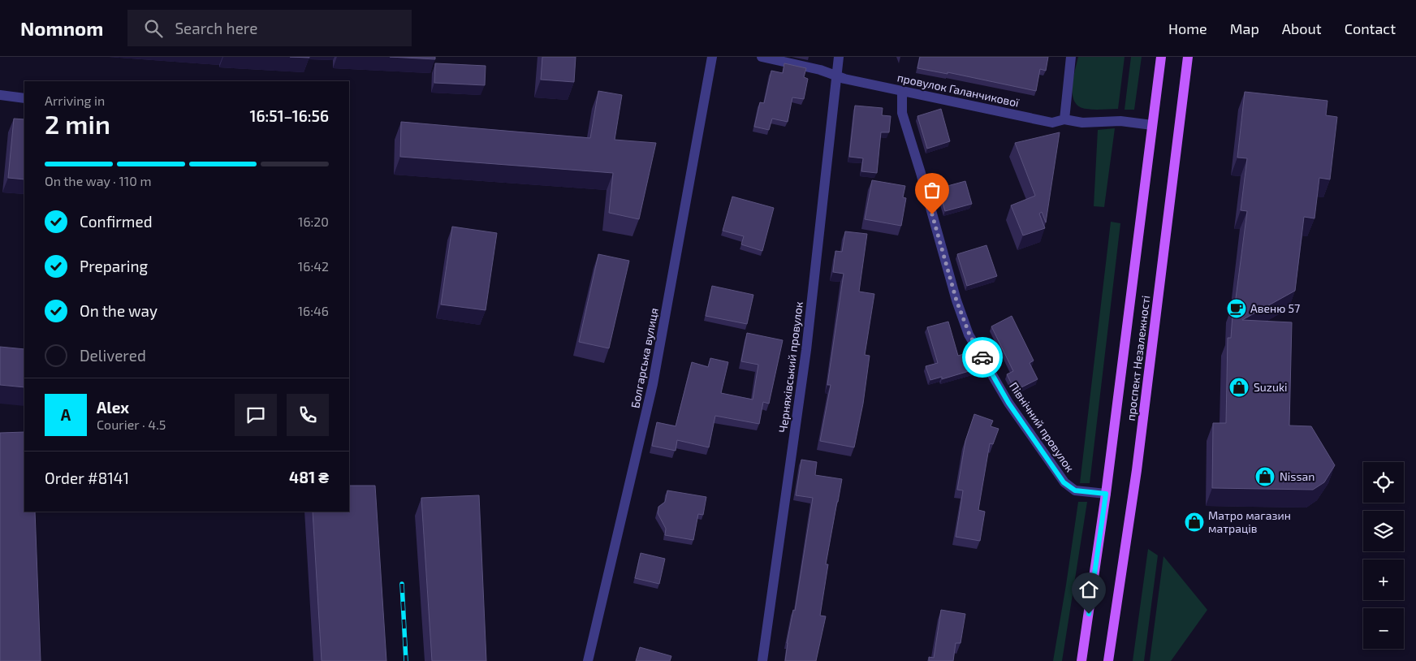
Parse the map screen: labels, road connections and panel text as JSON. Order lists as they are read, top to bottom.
{
  "streets": {
    "main road": ["проспект Незалежності"],
    "street": [
      "провулок Галанчикової",
      "Болгарська вулиця",
      "Черняхівський провулок",
      "Північний провулок"
    ]
  },
  "crossings": [
    ["провулок Галанчикової", "проспект Незалежності"],
    ["провулок Галанчикової", "Черняхівський провулок"],
    ["провулок Галанчикової", "Північний провулок"],
    ["проспект Незалежності", "Північний провулок"]
  ],
  "places": {
    "cafe": ["Авеню 57"],
    "shop": ["Suzuki", "Nissan", "Матро магазин матраців"]
  },
  "page": {
    "header": "Nomnom",
    "search": "Search here",
    "nav": [
      "Home",
      "Map",
      "About",
      "Contact"
    ],
    "heading": ["2 min", "Arriving in", "16:51–16:56"],
    "panel": [
      "Alex",
      "Courier · 4.5",
      "Order #8141",
      "481 ₴"
    ],
    "bar": "On the way · 110 m",
    "list": [
      ["Confirmed", "16:20"],
      ["Preparing", "16:42"],
      ["On the way", "16:46"],
      "Delivered"
    ],
    "round": "A",
    "map_buttons": ["+", "−"]
  }
}
